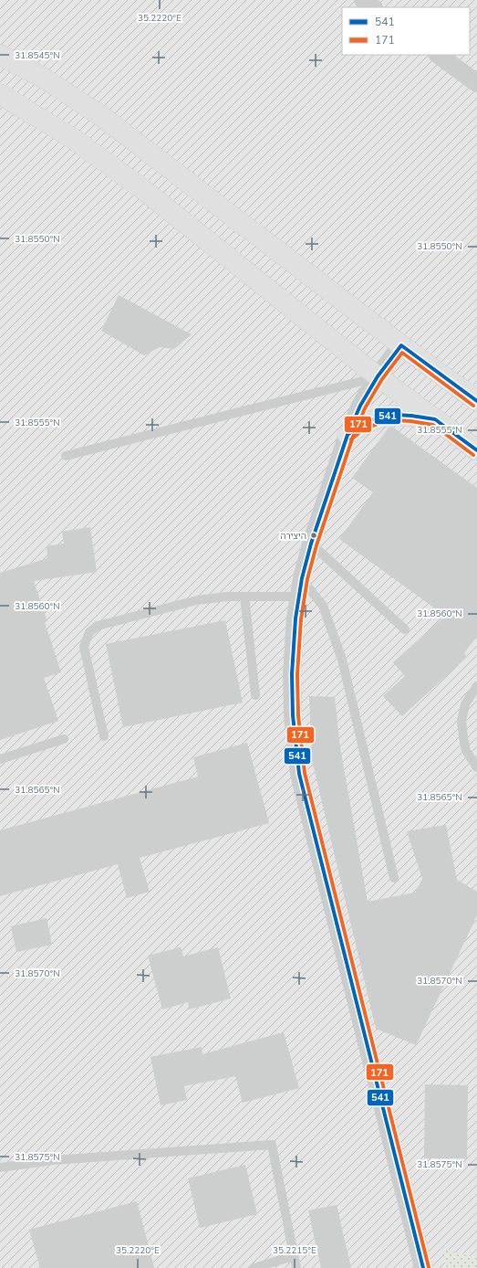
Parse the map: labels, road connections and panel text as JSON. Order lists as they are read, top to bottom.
{
  "places": ["היצירה"],
  "lines": ["transit line 541", "transit line 171"],
  "legend": ["541", "171"],
  "coordinates": [
    "35.2220°E",
    "31.8545°N",
    "31.8550°N",
    "31.8555°N",
    "31.8560°N",
    "31.8565°N",
    "31.8570°N",
    "31.8575°N",
    "35.2215°E"
  ]
}
